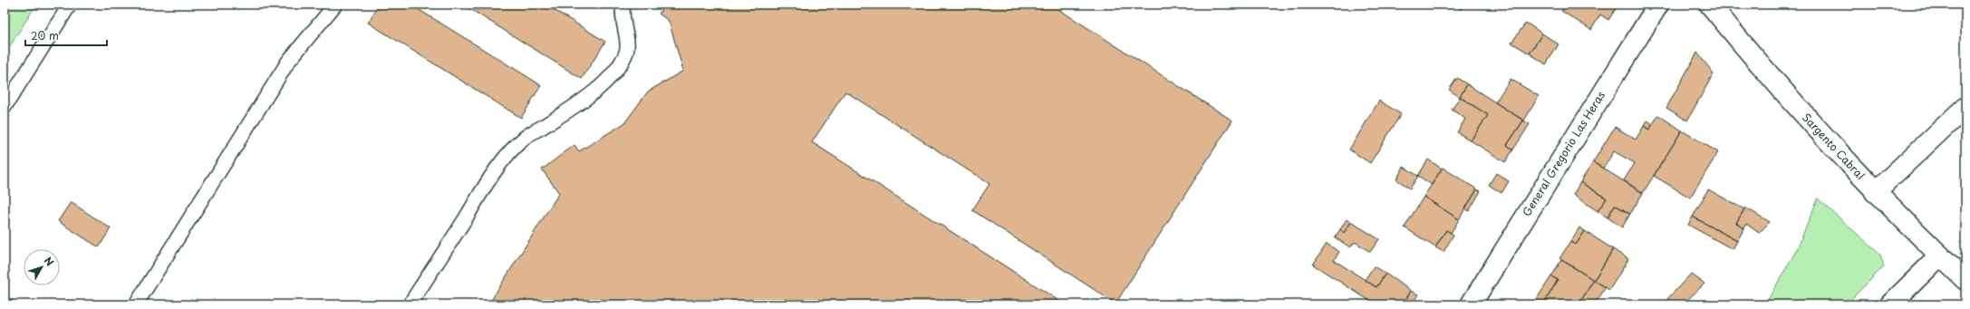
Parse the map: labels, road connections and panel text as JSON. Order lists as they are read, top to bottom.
{
  "streets": {
    "street": ["Sargento Cabral", "General Gregorio Las Heras"]
  },
  "scale_bar": "20 m",
  "north": "top right"
}
